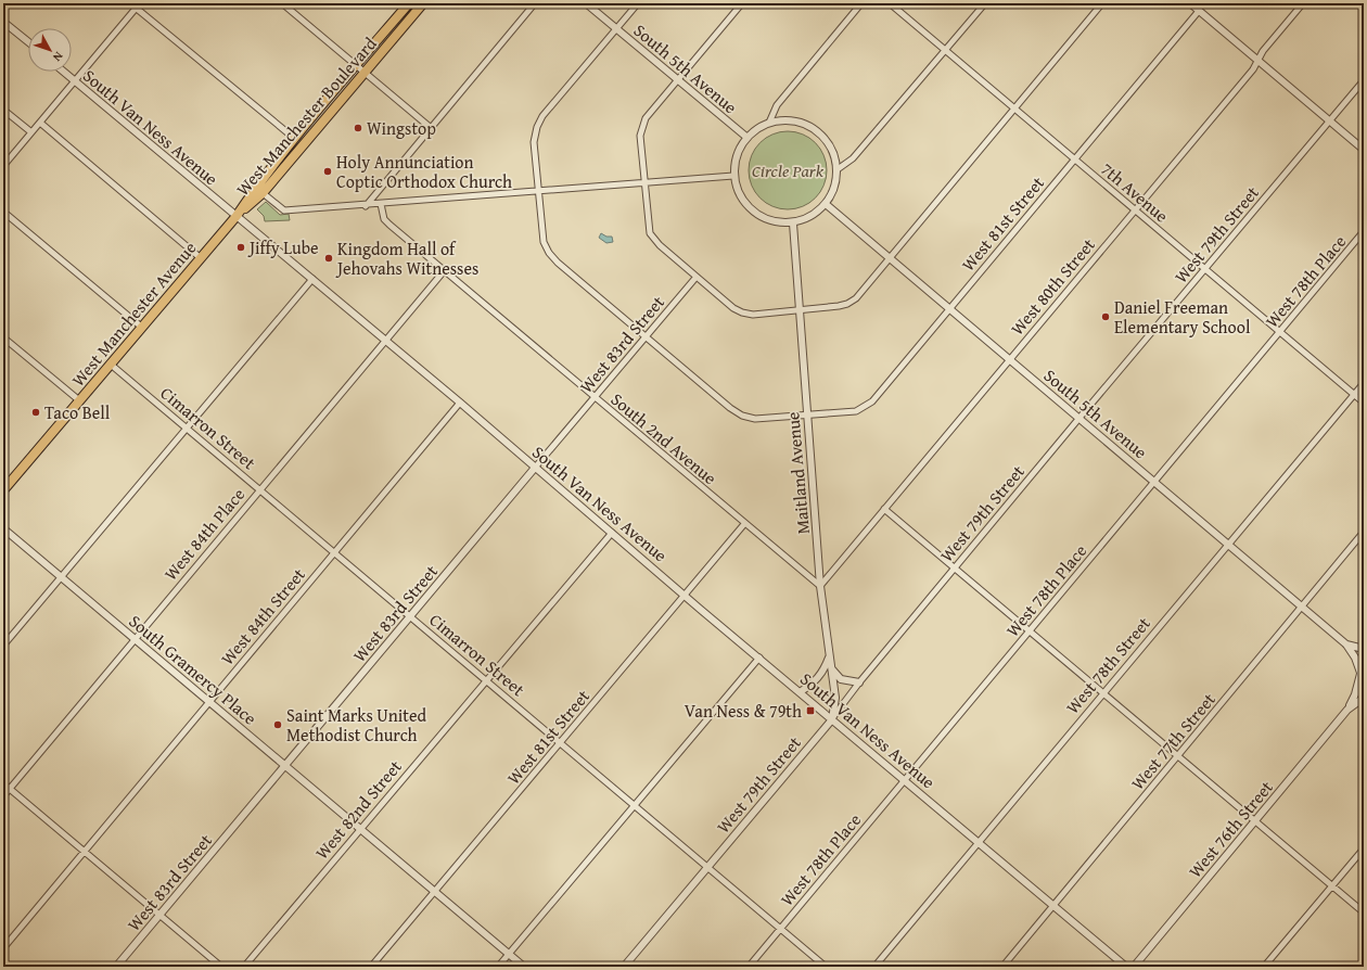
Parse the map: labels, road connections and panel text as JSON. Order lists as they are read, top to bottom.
{
  "streets": {
    "main road": ["West Manchester Boulevard", "West Manchester Avenue"],
    "street": [
      "South 5th Avenue",
      "South Van Ness Avenue",
      "7th Avenue",
      "West 81st Street",
      "West 79th Street",
      "West 78th Place",
      "West 80th Street",
      "West 83rd Street",
      "Cimarron Street",
      "South 2nd Avenue",
      "Maitland Avenue",
      "West 84th Place",
      "West 84th Street",
      "West 78th Street",
      "South Gramercy Place",
      "West 77th Street",
      "West 82nd Street",
      "West 76th Street"
    ]
  },
  "crossings": [
    ["South 5th Avenue", "West 81st Street"],
    ["South 5th Avenue", "West 79th Street"],
    ["South 5th Avenue", "West 78th Place"],
    ["South 5th Avenue", "West 80th Street"],
    ["South 5th Avenue", "Maitland Avenue"],
    ["South 5th Avenue", "West 78th Street"],
    ["South 5th Avenue", "West 77th Street"],
    ["South 5th Avenue", "West 76th Street"],
    ["West Manchester Boulevard", "South Van Ness Avenue"],
    ["West Manchester Boulevard", "West Manchester Avenue"],
    ["South Van Ness Avenue", "West 81st Street"],
    ["South Van Ness Avenue", "West 79th Street"],
    ["South Van Ness Avenue", "West 78th Place"],
    ["South Van Ness Avenue", "West Manchester Avenue"],
    ["South Van Ness Avenue", "West 83rd Street"],
    ["South Van Ness Avenue", "Maitland Avenue"],
    ["South Van Ness Avenue", "West 84th Place"],
    ["South Van Ness Avenue", "West 84th Street"],
    ["South Van Ness Avenue", "West 78th Street"],
    ["South Van Ness Avenue", "West 77th Street"],
    ["South Van Ness Avenue", "West 82nd Street"],
    ["7th Avenue", "West 81st Street"],
    ["7th Avenue", "West 79th Street"],
    ["7th Avenue", "West 78th Place"],
    ["7th Avenue", "West 80th Street"],
    ["7th Avenue", "West 78th Street"],
    ["West 81st Street", "West 83rd Street"],
    ["West 81st Street", "Cimarron Street"],
    ["West 81st Street", "South 2nd Avenue"],
    ["West 81st Street", "Maitland Avenue"],
    ["West 81st Street", "South Gramercy Place"],
    ["West 79th Street", "Cimarron Street"],
    ["West 79th Street", "Maitland Avenue"],
    ["West 78th Place", "Cimarron Street"],
    ["West 80th Street", "South 2nd Avenue"],
    ["West 80th Street", "Maitland Avenue"],
    ["West Manchester Avenue", "Cimarron Street"],
    ["West 83rd Street", "Cimarron Street"],
    ["West 83rd Street", "South 2nd Avenue"],
    ["West 83rd Street", "South Gramercy Place"],
    ["Cimarron Street", "West 84th Place"],
    ["Cimarron Street", "West 84th Street"],
    ["Cimarron Street", "West 82nd Street"],
    ["South 2nd Avenue", "Maitland Avenue"],
    ["South 2nd Avenue", "West 84th Place"],
    ["West 84th Place", "South Gramercy Place"],
    ["West 84th Street", "South Gramercy Place"],
    ["South Gramercy Place", "West 82nd Street"]
  ],
  "parks": ["Circle Park"],
  "places": {
    "other": [
      "Wingstop",
      "Holy Annunciation Coptic Orthodox Church",
      "Jiffy Lube",
      "Kingdom Hall of Jehovahs Witnesses",
      "Daniel Freeman Elementary School",
      "Taco Bell",
      "Saint Marks United Methodist Church"
    ],
    "transit": ["Van Ness & 79th"]
  },
  "north": "bottom right"
}
